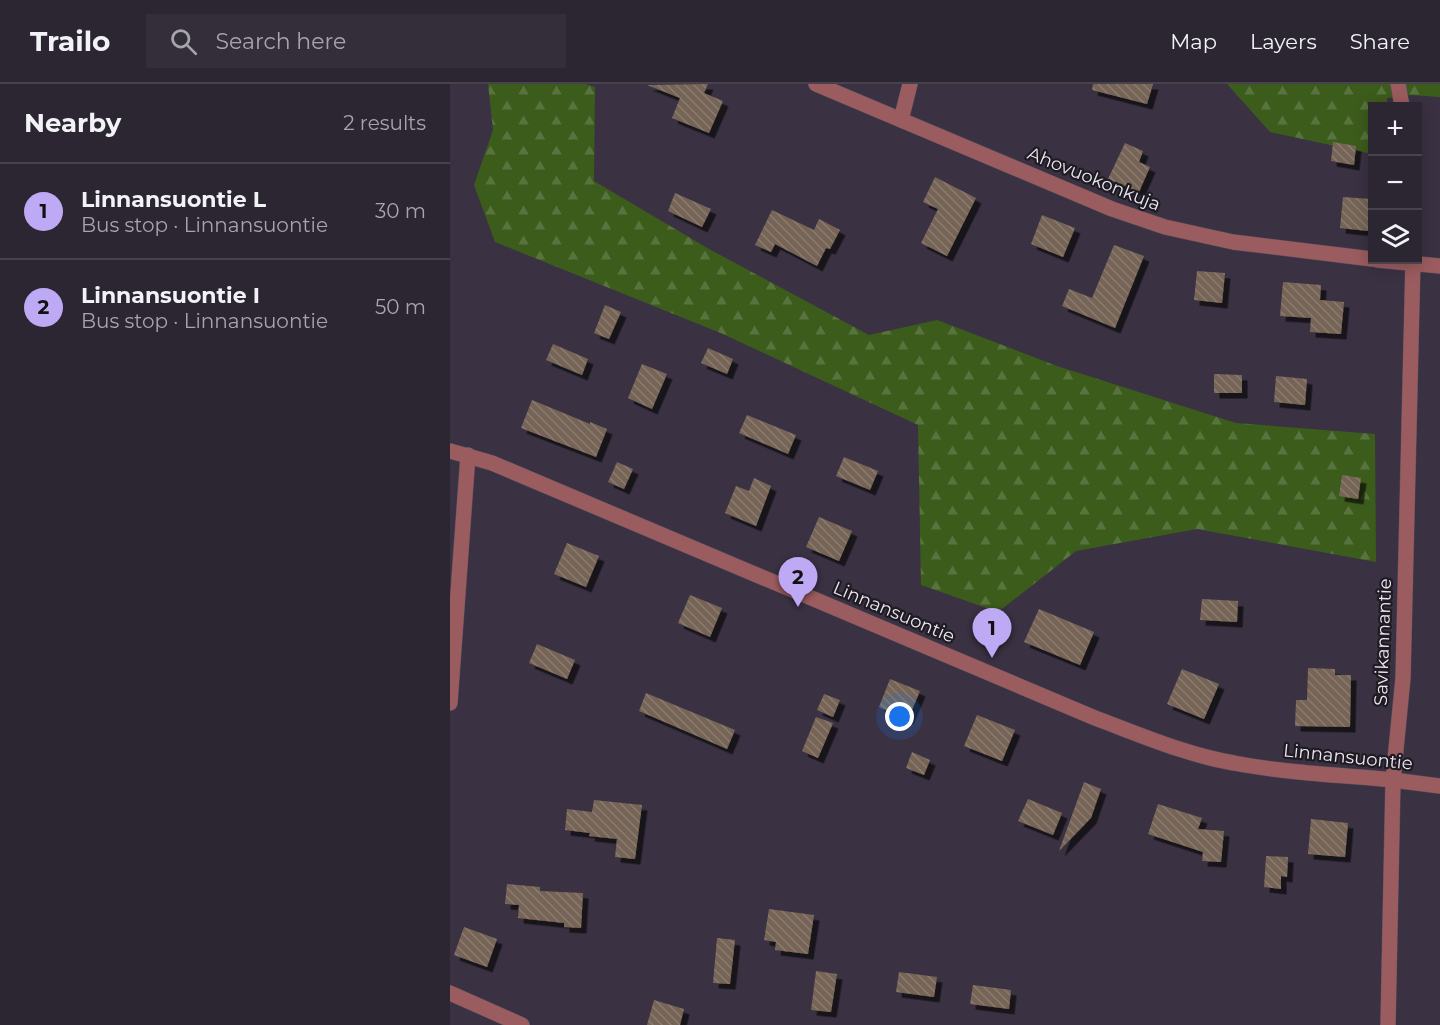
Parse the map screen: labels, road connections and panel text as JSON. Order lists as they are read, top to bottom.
{
  "streets": {
    "street": ["Ahovuokonkuja", "Linnansuontie", "Savikannantie"]
  },
  "crossings": [
    ["Linnansuontie", "Savikannantie"]
  ],
  "page": {
    "header": "Trailo",
    "search": "Search here",
    "nav": ["Map", "Layers", "Share"],
    "heading": ["Nearby", "2 results"],
    "map_buttons": ["+", "−"],
    "list": [
      {
        "mark": "1",
        "name": "Linnansuontie L",
        "note": "Bus stop · Linnansuontie",
        "value": "30 m"
      },
      {
        "mark": "2",
        "name": "Linnansuontie I",
        "note": "Bus stop · Linnansuontie",
        "value": "50 m"
      }
    ],
    "pins": ["2", "1"]
  }
}
